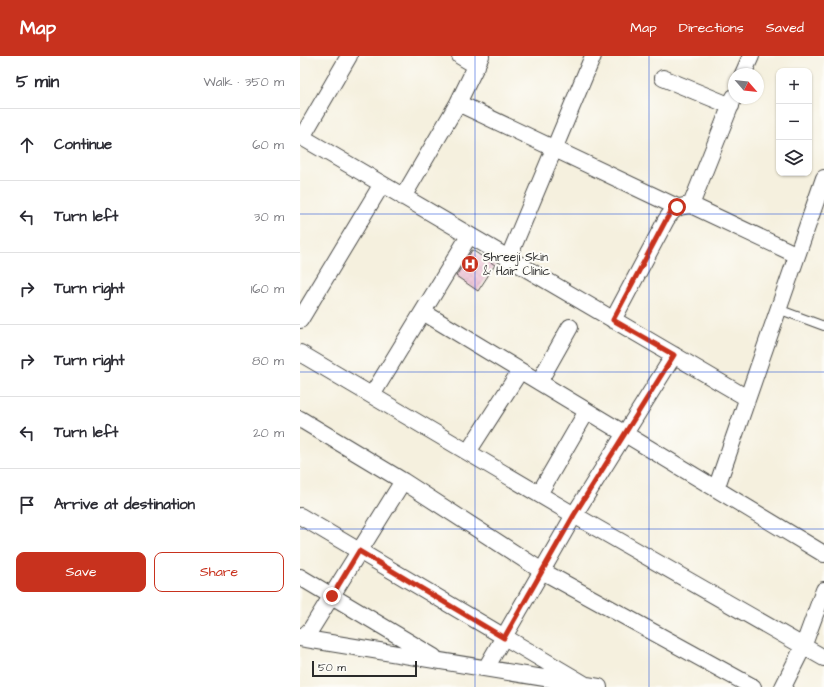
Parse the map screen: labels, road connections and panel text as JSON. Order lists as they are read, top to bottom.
{
  "places": {
    "hospital": ["Shreeji Skin & Hair Clinic"]
  },
  "scale_bar": "50 m",
  "north": "bottom right",
  "page": {
    "header": "Map",
    "nav": ["Map", "Directions", "Saved"],
    "heading": ["5 min", "Walk · 350 m"],
    "map_buttons": ["+", "−"],
    "list": [
      ["Continue", "60 m"],
      ["Turn left", "30 m"],
      ["Turn right", "160 m"],
      ["Turn right", "80 m"],
      ["Turn left", "20 m"],
      "Arrive at destination"
    ],
    "buttons": ["Save", "Share"],
    "scale": "50 m"
  }
}
